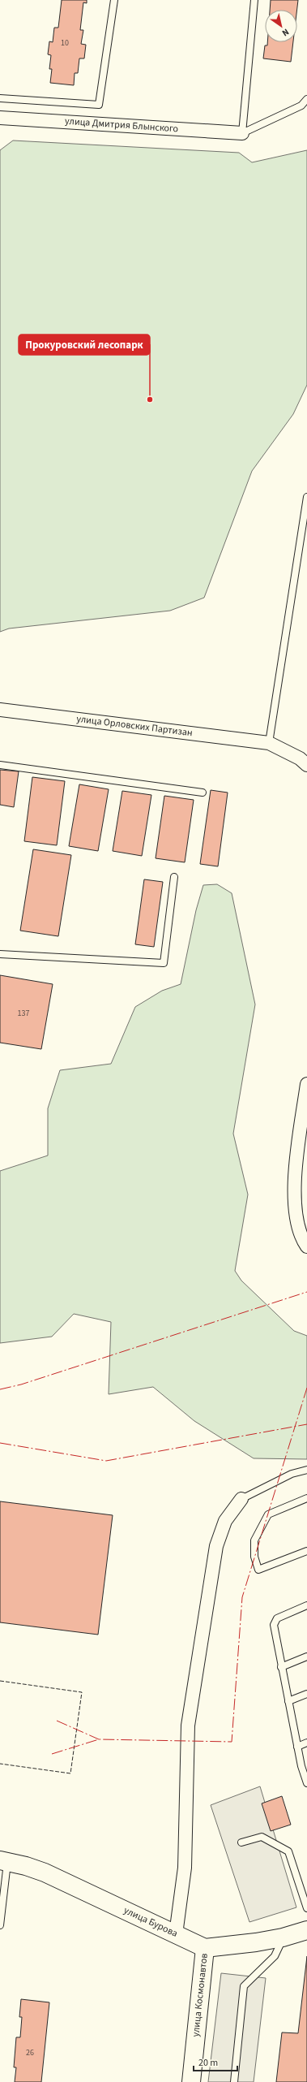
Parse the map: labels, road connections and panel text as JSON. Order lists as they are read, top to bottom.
{
  "streets": {
    "main road": ["улица Бурова", "улица Космонавтов"],
    "street": ["улица Дмитрия Блынского", "улица Орловских Партизан"]
  },
  "crossings": [
    ["улица Бурова", "улица Космонавтов"]
  ],
  "places": ["Прокуровский лесопарк"],
  "house_numbers": ["10", "137", "26"],
  "scale_bar": "20 m",
  "north": "bottom right"
}
